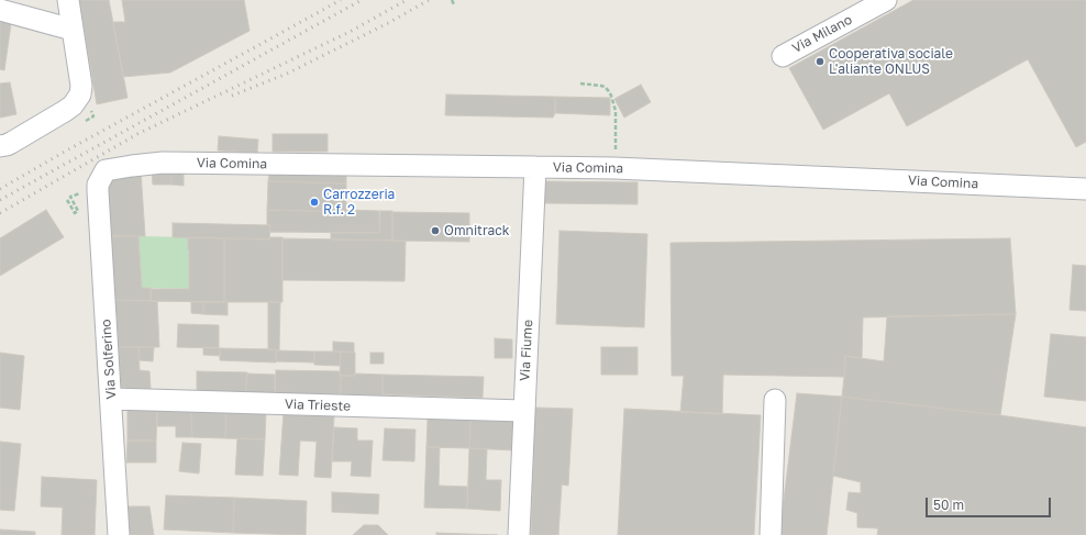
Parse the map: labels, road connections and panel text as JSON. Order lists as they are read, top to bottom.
{
  "streets": {
    "street": [
      "Via Milano",
      "Via Comina",
      "Via Fiume",
      "Via Solferino",
      "Via Trieste"
    ]
  },
  "crossings": [
    ["Via Comina", "Via Fiume"],
    ["Via Comina", "Via Solferino"],
    ["Via Fiume", "Via Trieste"],
    ["Via Solferino", "Via Trieste"]
  ],
  "places": ["Cooperativa sociale L'aliante ONLUS", "Carrozzeria R.f. 2", "Omnitrack"],
  "scale_bar": "50 m"
}
